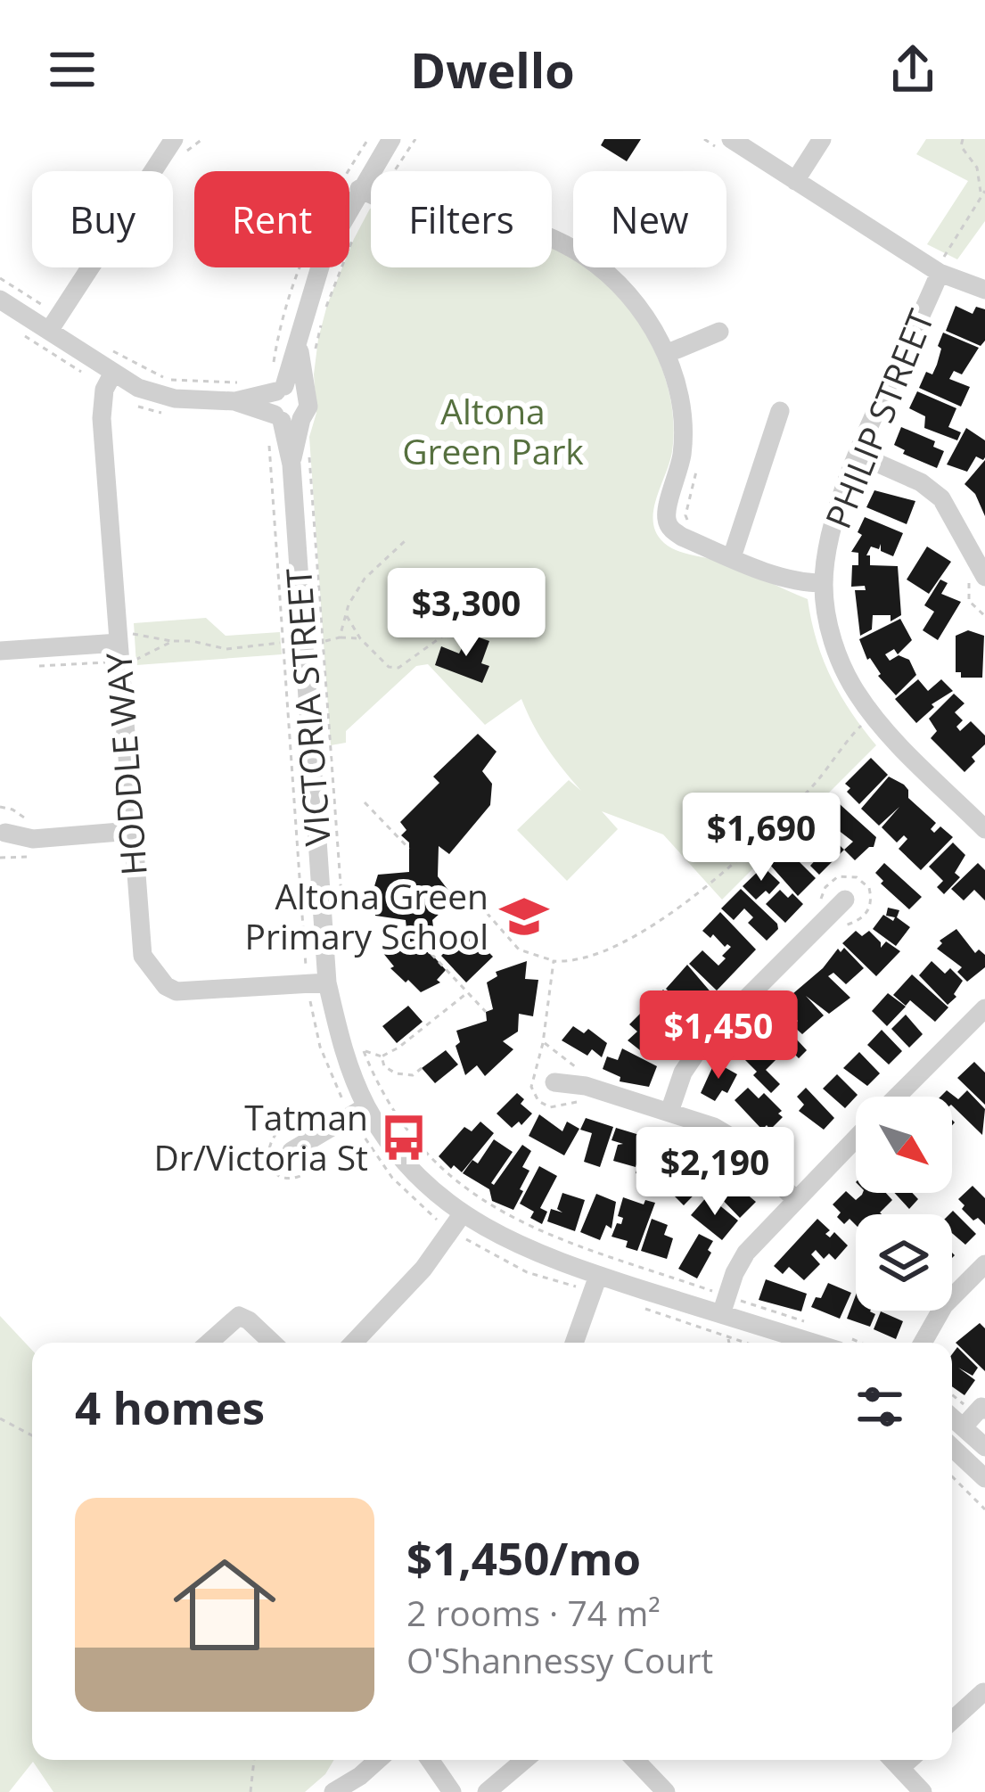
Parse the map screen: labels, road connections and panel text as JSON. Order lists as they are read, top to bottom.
{
  "streets": {
    "street": ["PHILIP STREET", "VICTORIA STREET", "HODDLE WAY"]
  },
  "crossings": [
    ["VICTORIA STREET", "HODDLE WAY"]
  ],
  "parks": ["Altona Green Park"],
  "places": {
    "school or university": ["Altona Green Primary School"],
    "bus stop": ["Tatman Dr/Victoria St"]
  },
  "north": "bottom right",
  "page": {
    "header": "Dwello",
    "chip": [
      "Buy",
      "Rent",
      "Filters",
      "New"
    ],
    "price": [
      "$3,300",
      "$1,690",
      "$1,450",
      "$2,190"
    ],
    "heading": "4 homes",
    "list": [
      {
        "name": "$1,450/mo",
        "note": "2 rooms · 74 m² · O'Shannessy Court"
      }
    ]
  }
}
